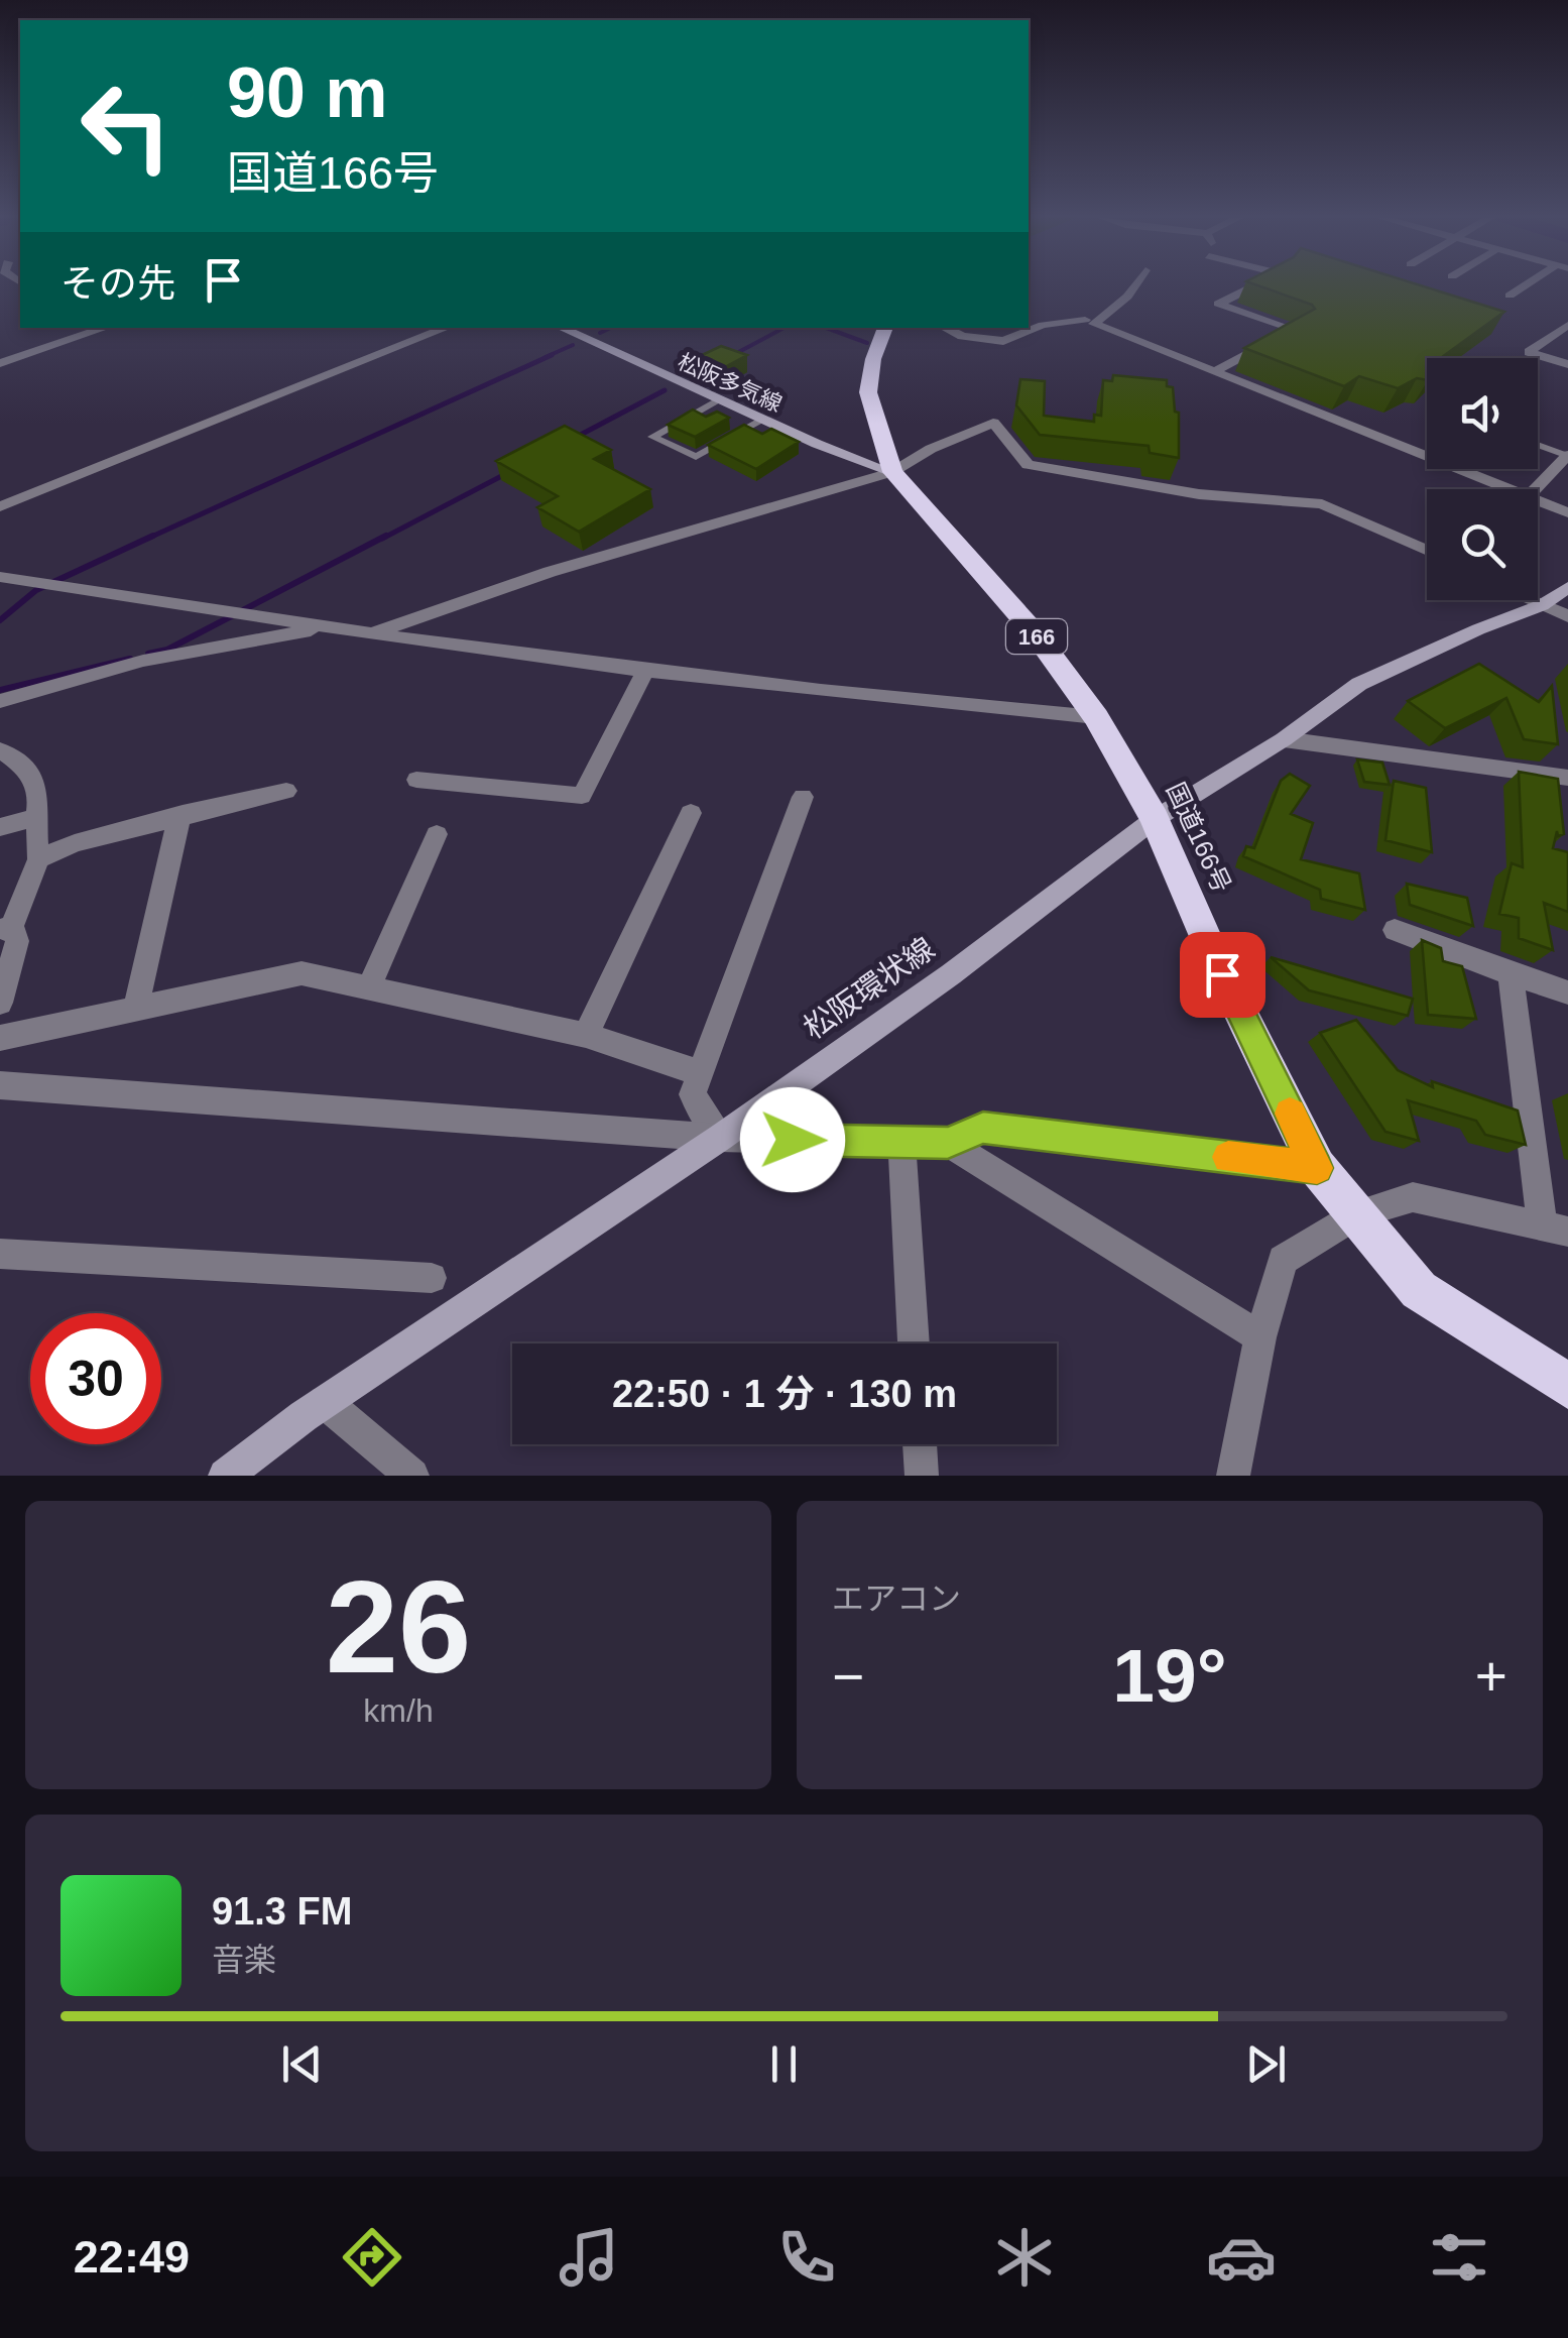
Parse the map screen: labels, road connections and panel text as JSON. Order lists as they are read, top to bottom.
{
  "streets": {
    "highway": ["166", "国道166号"],
    "main road": ["松阪多気線", "松阪環状線"]
  },
  "crossings": [
    ["松阪多気線", "国道166号"],
    ["国道166号", "松阪環状線"]
  ],
  "page": {
    "turn": ["90 m", "国道166号"],
    "then": "その先",
    "limit": "30",
    "trip": "22:50 · 1 分 · 130 m",
    "tile": [
      ["26", "km/h"],
      "エアコン"
    ],
    "heat": ["−", "19°", "+"],
    "song": ["91.3 FM", "音楽"],
    "tabs": "22:49"
  }
}
